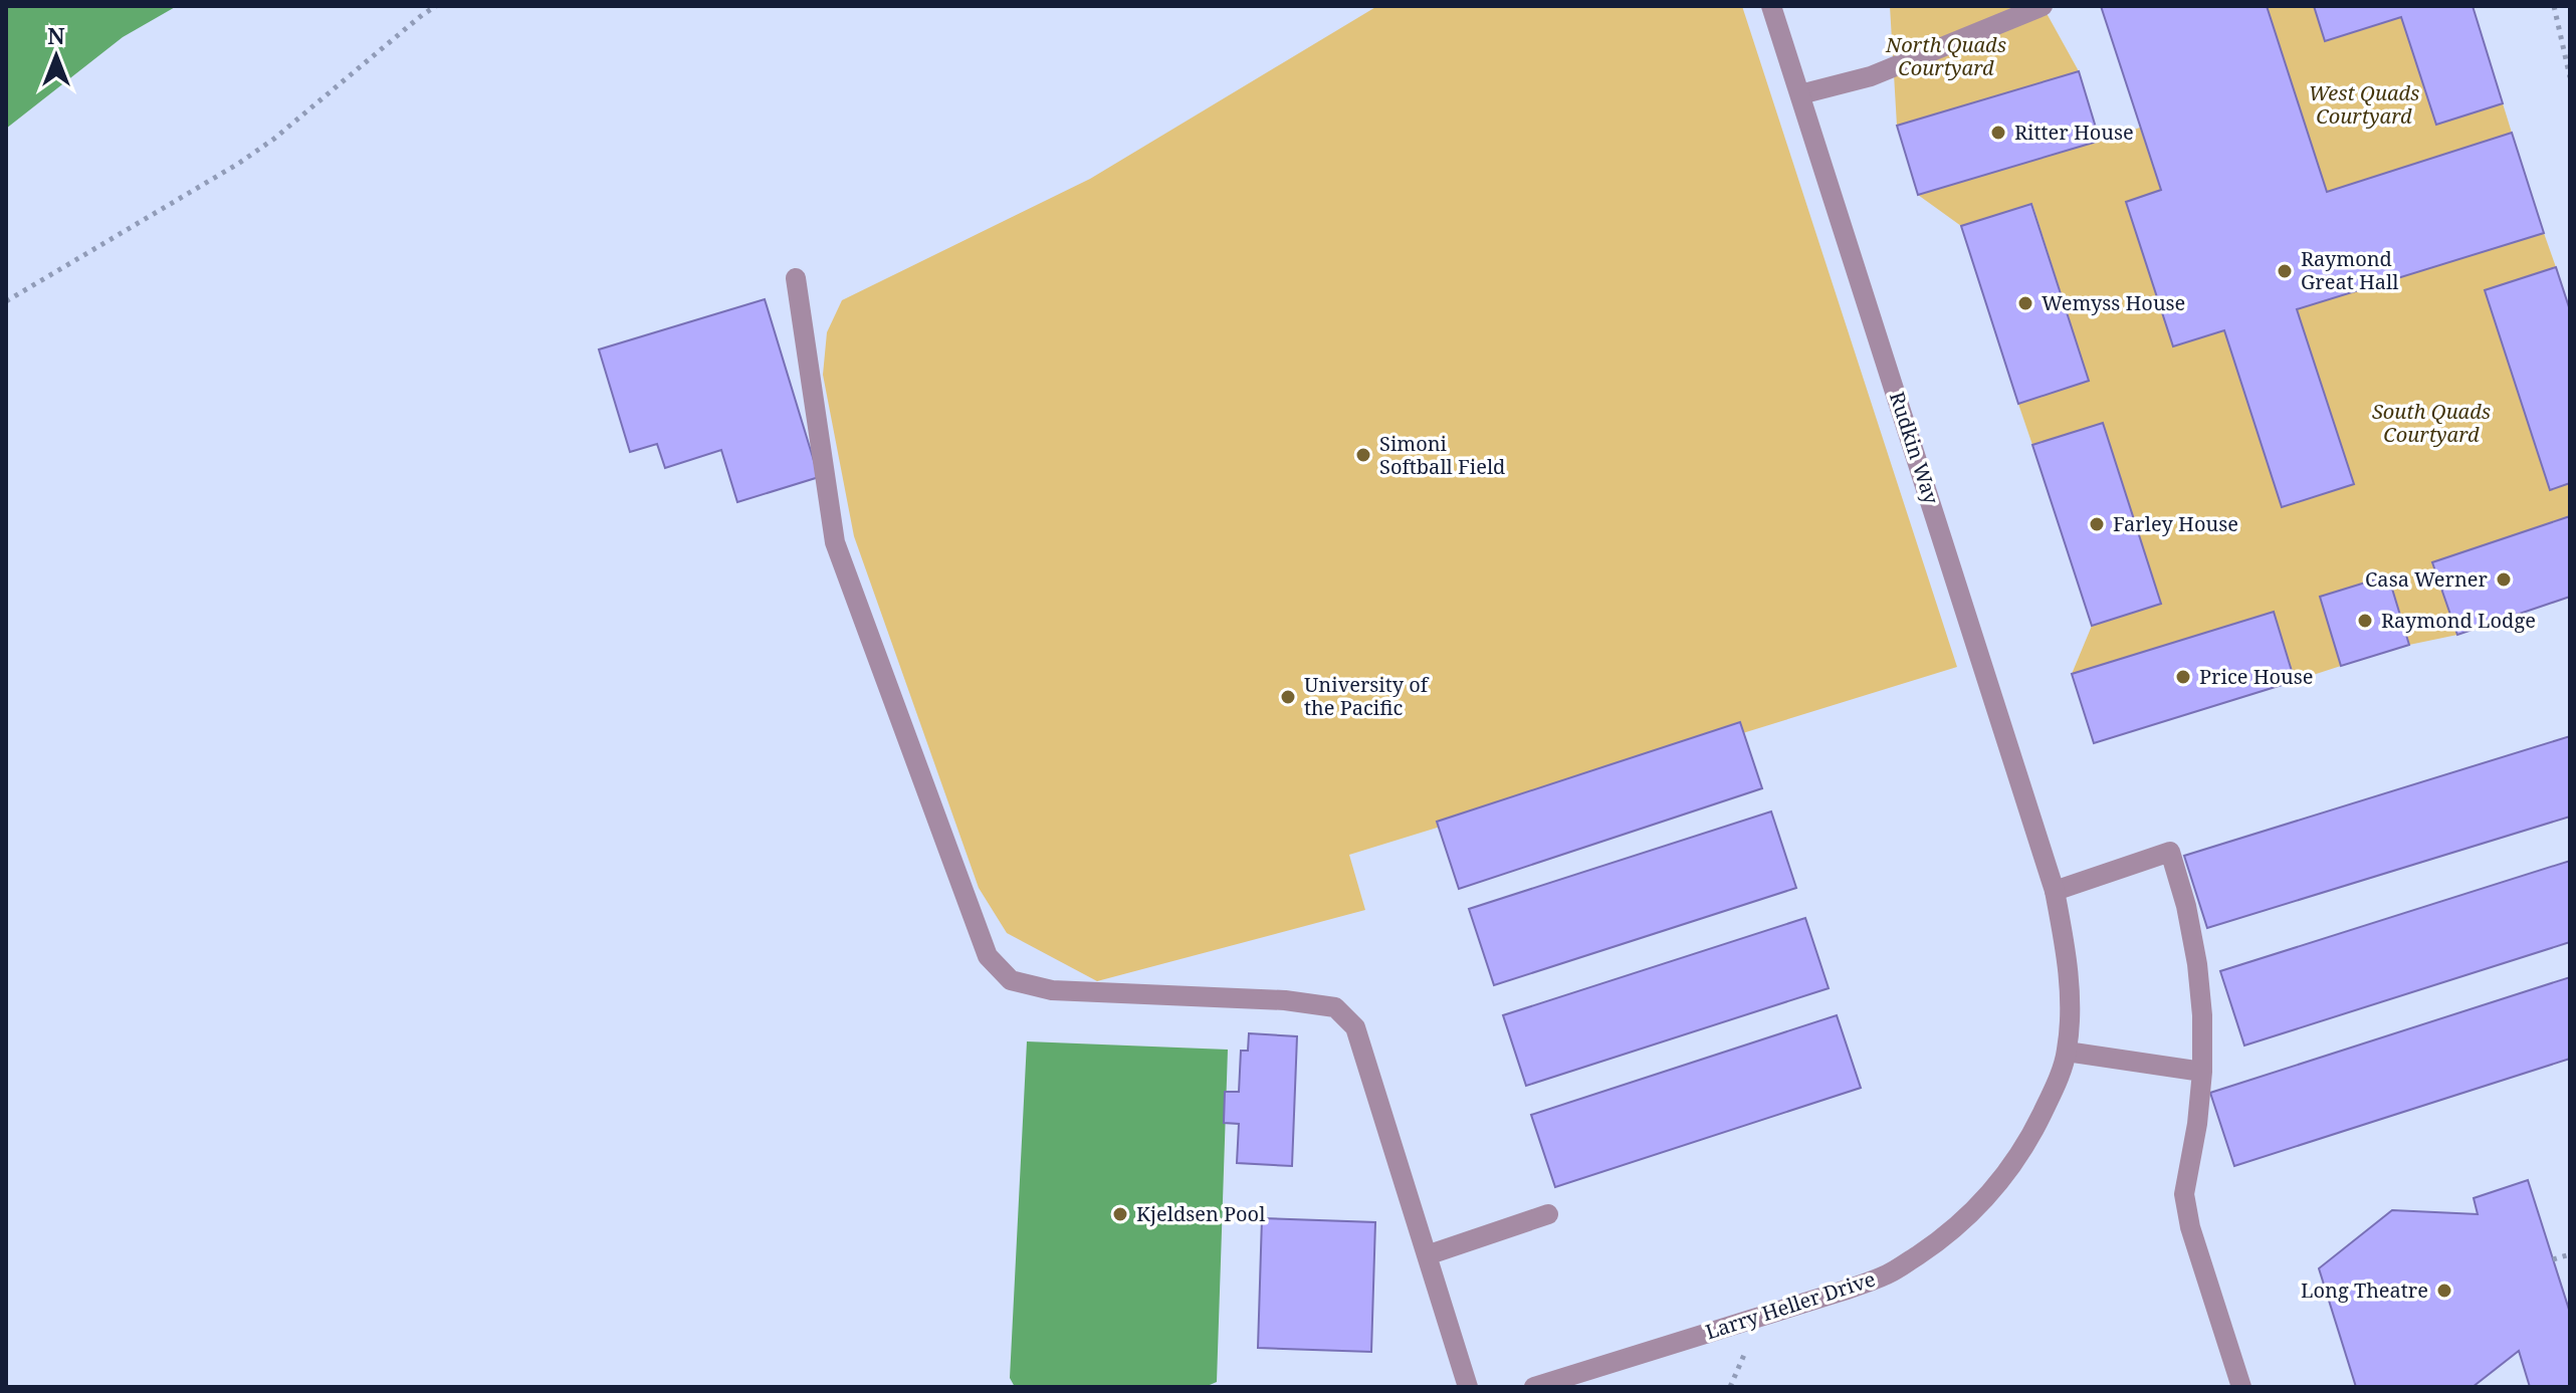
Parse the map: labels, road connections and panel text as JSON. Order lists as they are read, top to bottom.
{
  "streets": {
    "street": ["Rudkin Way", "Larry Heller Drive"]
  },
  "crossings": [
    ["Rudkin Way", "Larry Heller Drive"]
  ],
  "parks": ["North Quads Courtyard", "West Quads Courtyard", "South Quads Courtyard"],
  "places": [
    "Ritter House",
    "Raymond Great Hall",
    "Wemyss House",
    "Simoni Softball Field",
    "Farley House",
    "Casa Werner",
    "Raymond Lodge",
    "Price House",
    "University of the Pacific",
    "Kjeldsen Pool",
    "Long Theatre"
  ],
  "north": "top"
}
